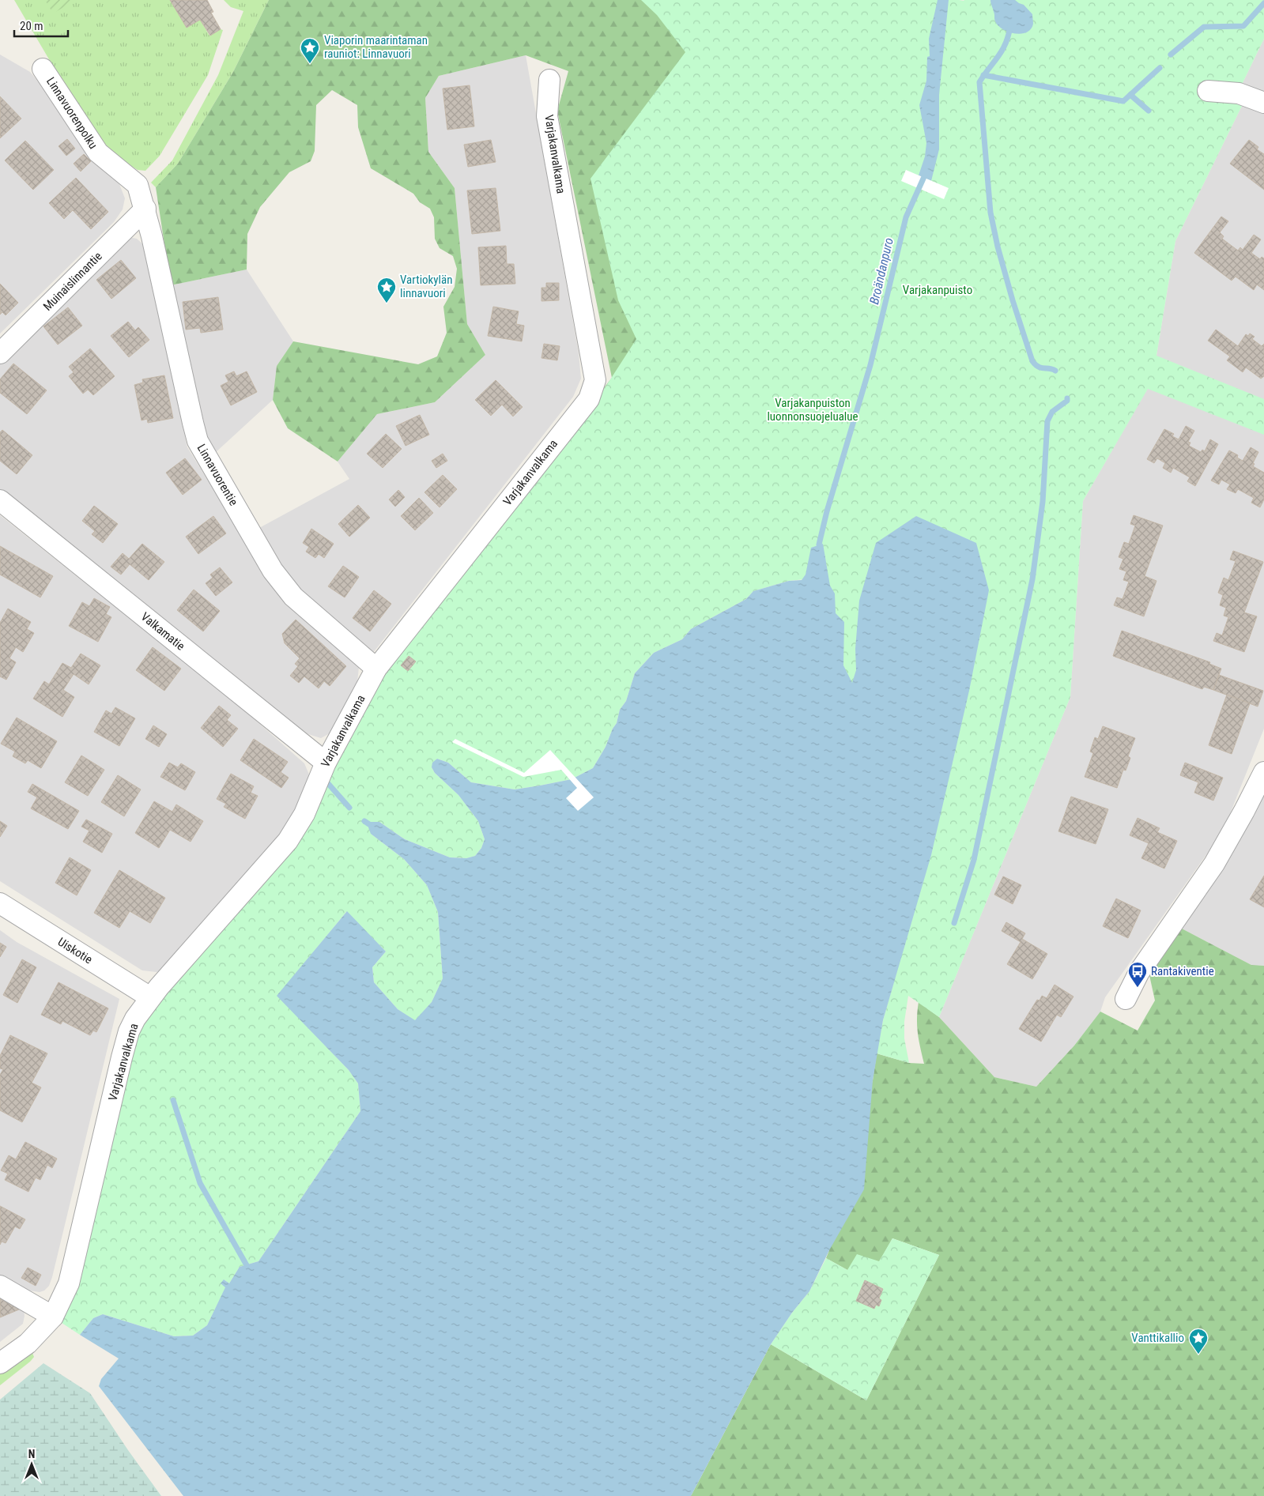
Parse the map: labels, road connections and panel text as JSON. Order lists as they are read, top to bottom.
{
  "streets": {
    "street": [
      "Linnavuorenpolku",
      "Varjakanvalkama",
      "Muinaislinnantie",
      "Linnavuorentie",
      "Valkamatie",
      "Uiskotie"
    ]
  },
  "crossings": [
    ["Linnavuorenpolku", "Muinaislinnantie"],
    ["Linnavuorenpolku", "Linnavuorentie"],
    ["Varjakanvalkama", "Linnavuorentie"],
    ["Varjakanvalkama", "Valkamatie"],
    ["Varjakanvalkama", "Uiskotie"],
    ["Muinaislinnantie", "Linnavuorentie"]
  ],
  "water": ["Broändanpuro"],
  "parks": ["Varjakanpuisto", "Varjakanpuiston luonnonsuojelualue"],
  "places": {
    "place": ["Viaporin maarintaman rauniot: Linnavuori", "Vartiokylän linnavuori", "Vanttikallio"],
    "bus stop": ["Rantakiventie"]
  },
  "scale_bar": "20 m",
  "north": "top"
}
